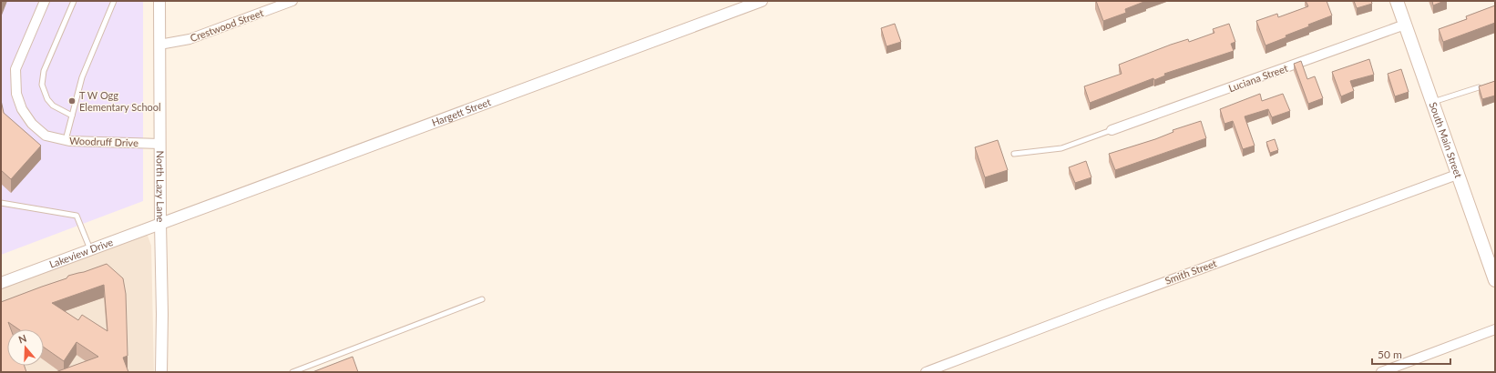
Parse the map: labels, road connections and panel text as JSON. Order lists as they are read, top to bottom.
{
  "streets": {
    "main road": ["South Main Street"],
    "street": [
      "Crestwood Street",
      "Luciana Street",
      "Hargett Street",
      "Woodruff Drive",
      "North Lazy Lane",
      "Lakeview Drive",
      "Smith Street"
    ]
  },
  "crossings": [
    ["Crestwood Street", "North Lazy Lane"],
    ["Luciana Street", "South Main Street"],
    ["Hargett Street", "North Lazy Lane"],
    ["Hargett Street", "Lakeview Drive"],
    ["South Main Street", "Smith Street"],
    ["Woodruff Drive", "North Lazy Lane"],
    ["North Lazy Lane", "Lakeview Drive"]
  ],
  "places": ["T W Ogg Elementary School"],
  "scale_bar": "50 m",
  "north": "top"
}
